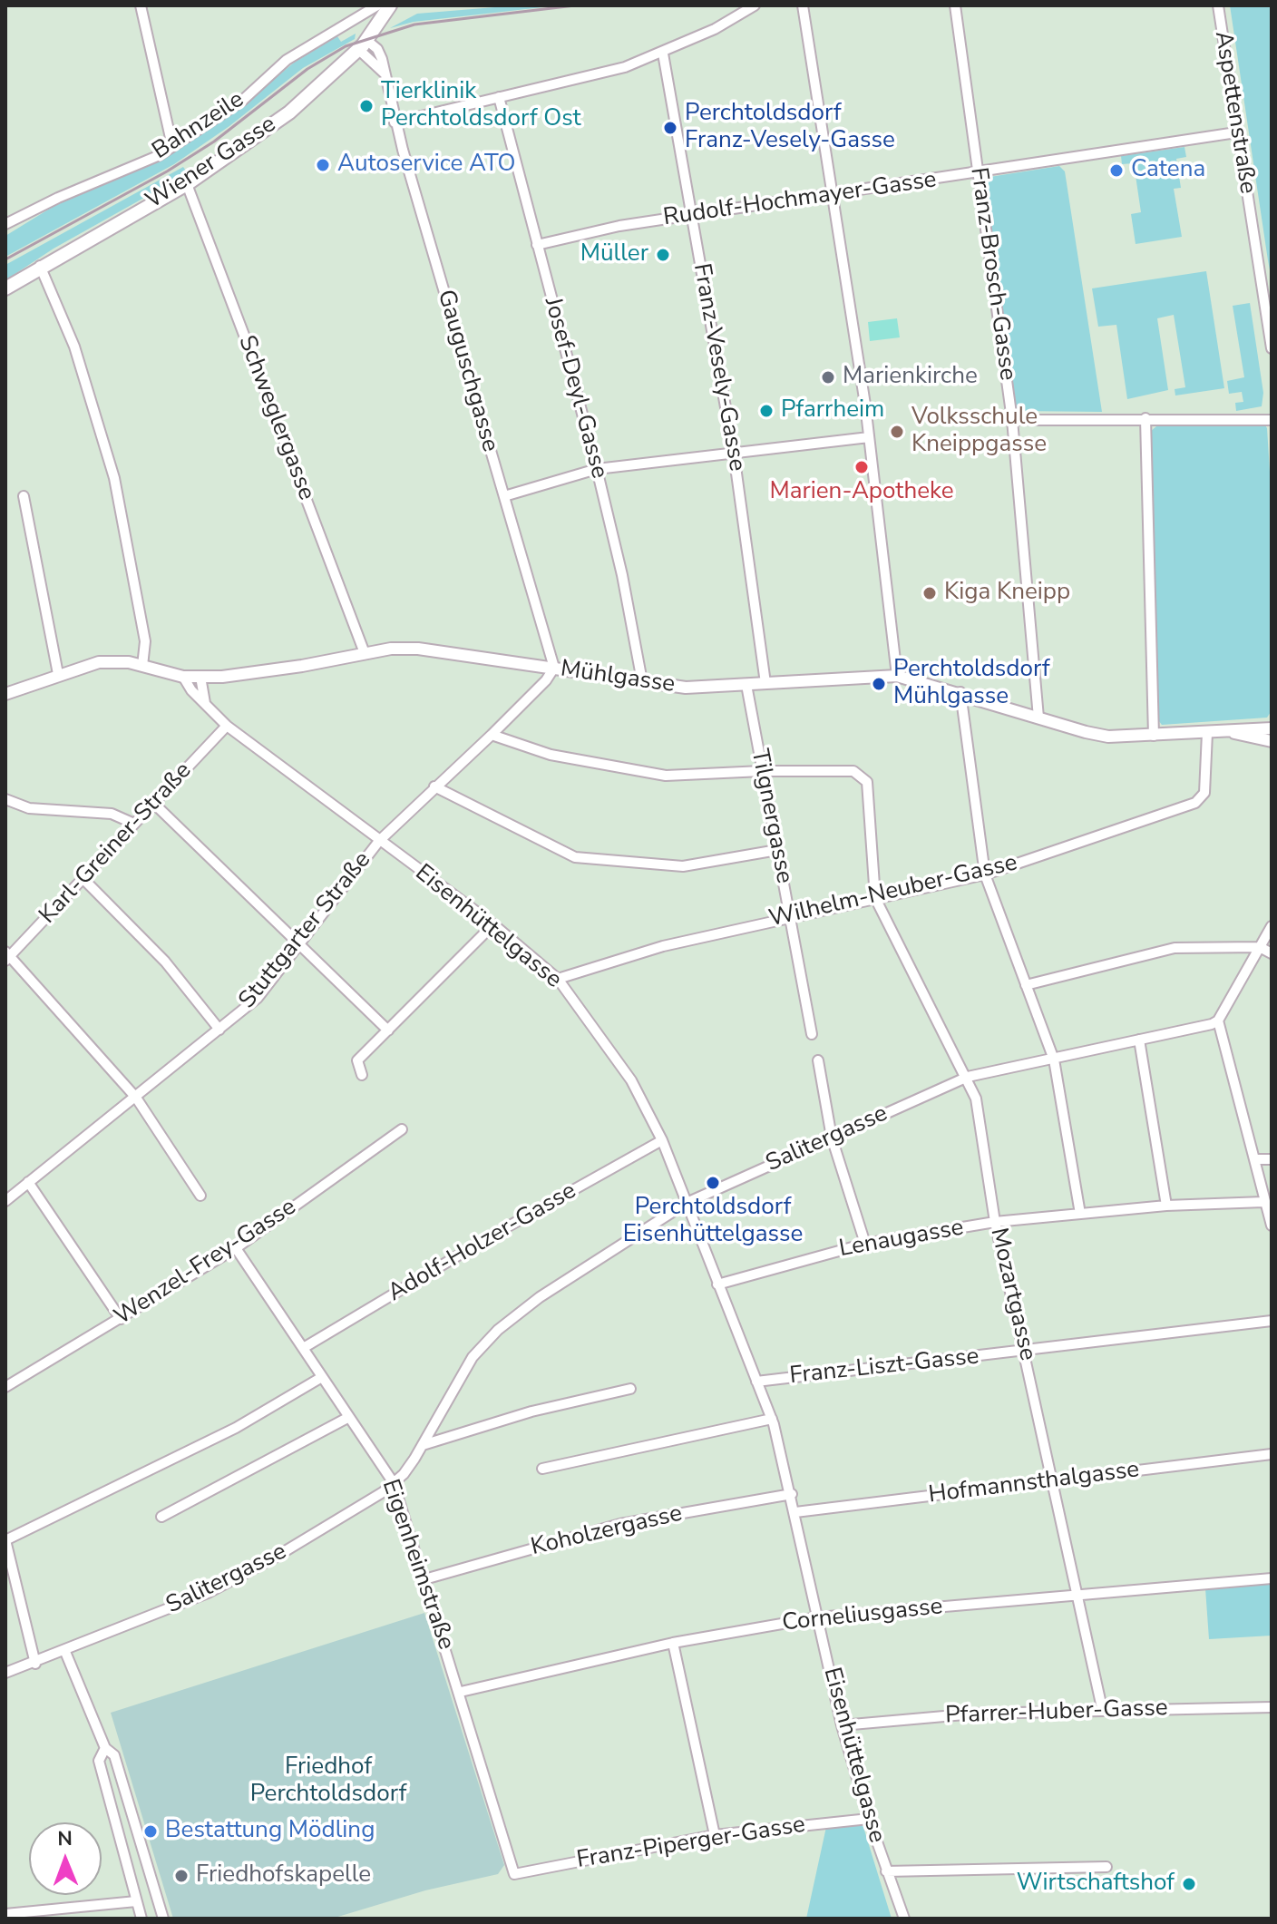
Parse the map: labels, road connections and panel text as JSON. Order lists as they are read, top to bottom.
{
  "streets": {
    "main road": ["Wiener Gasse"],
    "street": [
      "Aspettenstraße",
      "Bahnzeile",
      "Rudolf-Hochmayer-Gasse",
      "Franz-Brosch-Gasse",
      "Franz-Vesely-Gasse",
      "Gauguschgasse",
      "Josef-Deyl-Gasse",
      "Schweglergasse",
      "Mühlgasse",
      "Tilgnergasse",
      "Karl-Greiner-Straße",
      "Wilhelm-Neuber-Gasse",
      "Eisenhüttelgasse",
      "Stuttgarter Straße",
      "Salitergasse",
      "Lenaugasse",
      "Adolf-Holzer-Gasse",
      "Wenzel-Frey-Gasse",
      "Mozartgasse",
      "Franz-Liszt-Gasse",
      "Hofmannsthalgasse",
      "Koholzergasse",
      "Eigenheimstraße",
      "Corneliusgasse",
      "Pfarrer-Huber-Gasse",
      "Franz-Piperger-Gasse"
    ]
  },
  "crossings": [
    ["Aspettenstraße", "Rudolf-Hochmayer-Gasse"],
    ["Wiener Gasse", "Gauguschgasse"],
    ["Wiener Gasse", "Schweglergasse"],
    ["Rudolf-Hochmayer-Gasse", "Franz-Brosch-Gasse"],
    ["Rudolf-Hochmayer-Gasse", "Franz-Vesely-Gasse"],
    ["Rudolf-Hochmayer-Gasse", "Josef-Deyl-Gasse"],
    ["Franz-Brosch-Gasse", "Mühlgasse"],
    ["Franz-Vesely-Gasse", "Mühlgasse"],
    ["Gauguschgasse", "Mühlgasse"],
    ["Gauguschgasse", "Stuttgarter Straße"],
    ["Josef-Deyl-Gasse", "Mühlgasse"],
    ["Schweglergasse", "Mühlgasse"],
    ["Mühlgasse", "Tilgnergasse"],
    ["Mühlgasse", "Wilhelm-Neuber-Gasse"],
    ["Mühlgasse", "Eisenhüttelgasse"],
    ["Mühlgasse", "Stuttgarter Straße"],
    ["Tilgnergasse", "Wilhelm-Neuber-Gasse"],
    ["Karl-Greiner-Straße", "Eisenhüttelgasse"],
    ["Wilhelm-Neuber-Gasse", "Eisenhüttelgasse"],
    ["Wilhelm-Neuber-Gasse", "Mozartgasse"],
    ["Eisenhüttelgasse", "Stuttgarter Straße"],
    ["Eisenhüttelgasse", "Salitergasse"],
    ["Eisenhüttelgasse", "Lenaugasse"],
    ["Eisenhüttelgasse", "Adolf-Holzer-Gasse"],
    ["Eisenhüttelgasse", "Franz-Liszt-Gasse"],
    ["Eisenhüttelgasse", "Hofmannsthalgasse"],
    ["Eisenhüttelgasse", "Koholzergasse"],
    ["Eisenhüttelgasse", "Corneliusgasse"],
    ["Eisenhüttelgasse", "Pfarrer-Huber-Gasse"],
    ["Eisenhüttelgasse", "Franz-Piperger-Gasse"],
    ["Salitergasse", "Mozartgasse"],
    ["Salitergasse", "Eigenheimstraße"],
    ["Lenaugasse", "Mozartgasse"],
    ["Adolf-Holzer-Gasse", "Eigenheimstraße"],
    ["Wenzel-Frey-Gasse", "Eigenheimstraße"],
    ["Mozartgasse", "Franz-Liszt-Gasse"],
    ["Mozartgasse", "Hofmannsthalgasse"],
    ["Mozartgasse", "Corneliusgasse"],
    ["Mozartgasse", "Pfarrer-Huber-Gasse"],
    ["Koholzergasse", "Eigenheimstraße"],
    ["Eigenheimstraße", "Corneliusgasse"],
    ["Eigenheimstraße", "Franz-Piperger-Gasse"]
  ],
  "parks": ["Friedhof Perchtoldsdorf"],
  "places": [
    "Tierklinik Perchtoldsdorf Ost",
    "Perchtoldsdorf Franz-Vesely-Gasse",
    "Autoservice ATO",
    "Catena",
    "Müller",
    "Marienkirche",
    "Pfarrheim",
    "Volksschule Kneippgasse",
    "Marien-Apotheke",
    "Kiga Kneipp",
    "Perchtoldsdorf Mühlgasse",
    "Perchtoldsdorf Eisenhüttelgasse",
    "Bestattung Mödling",
    "Friedhofskapelle",
    "Wirtschaftshof"
  ],
  "north": "top"
}
